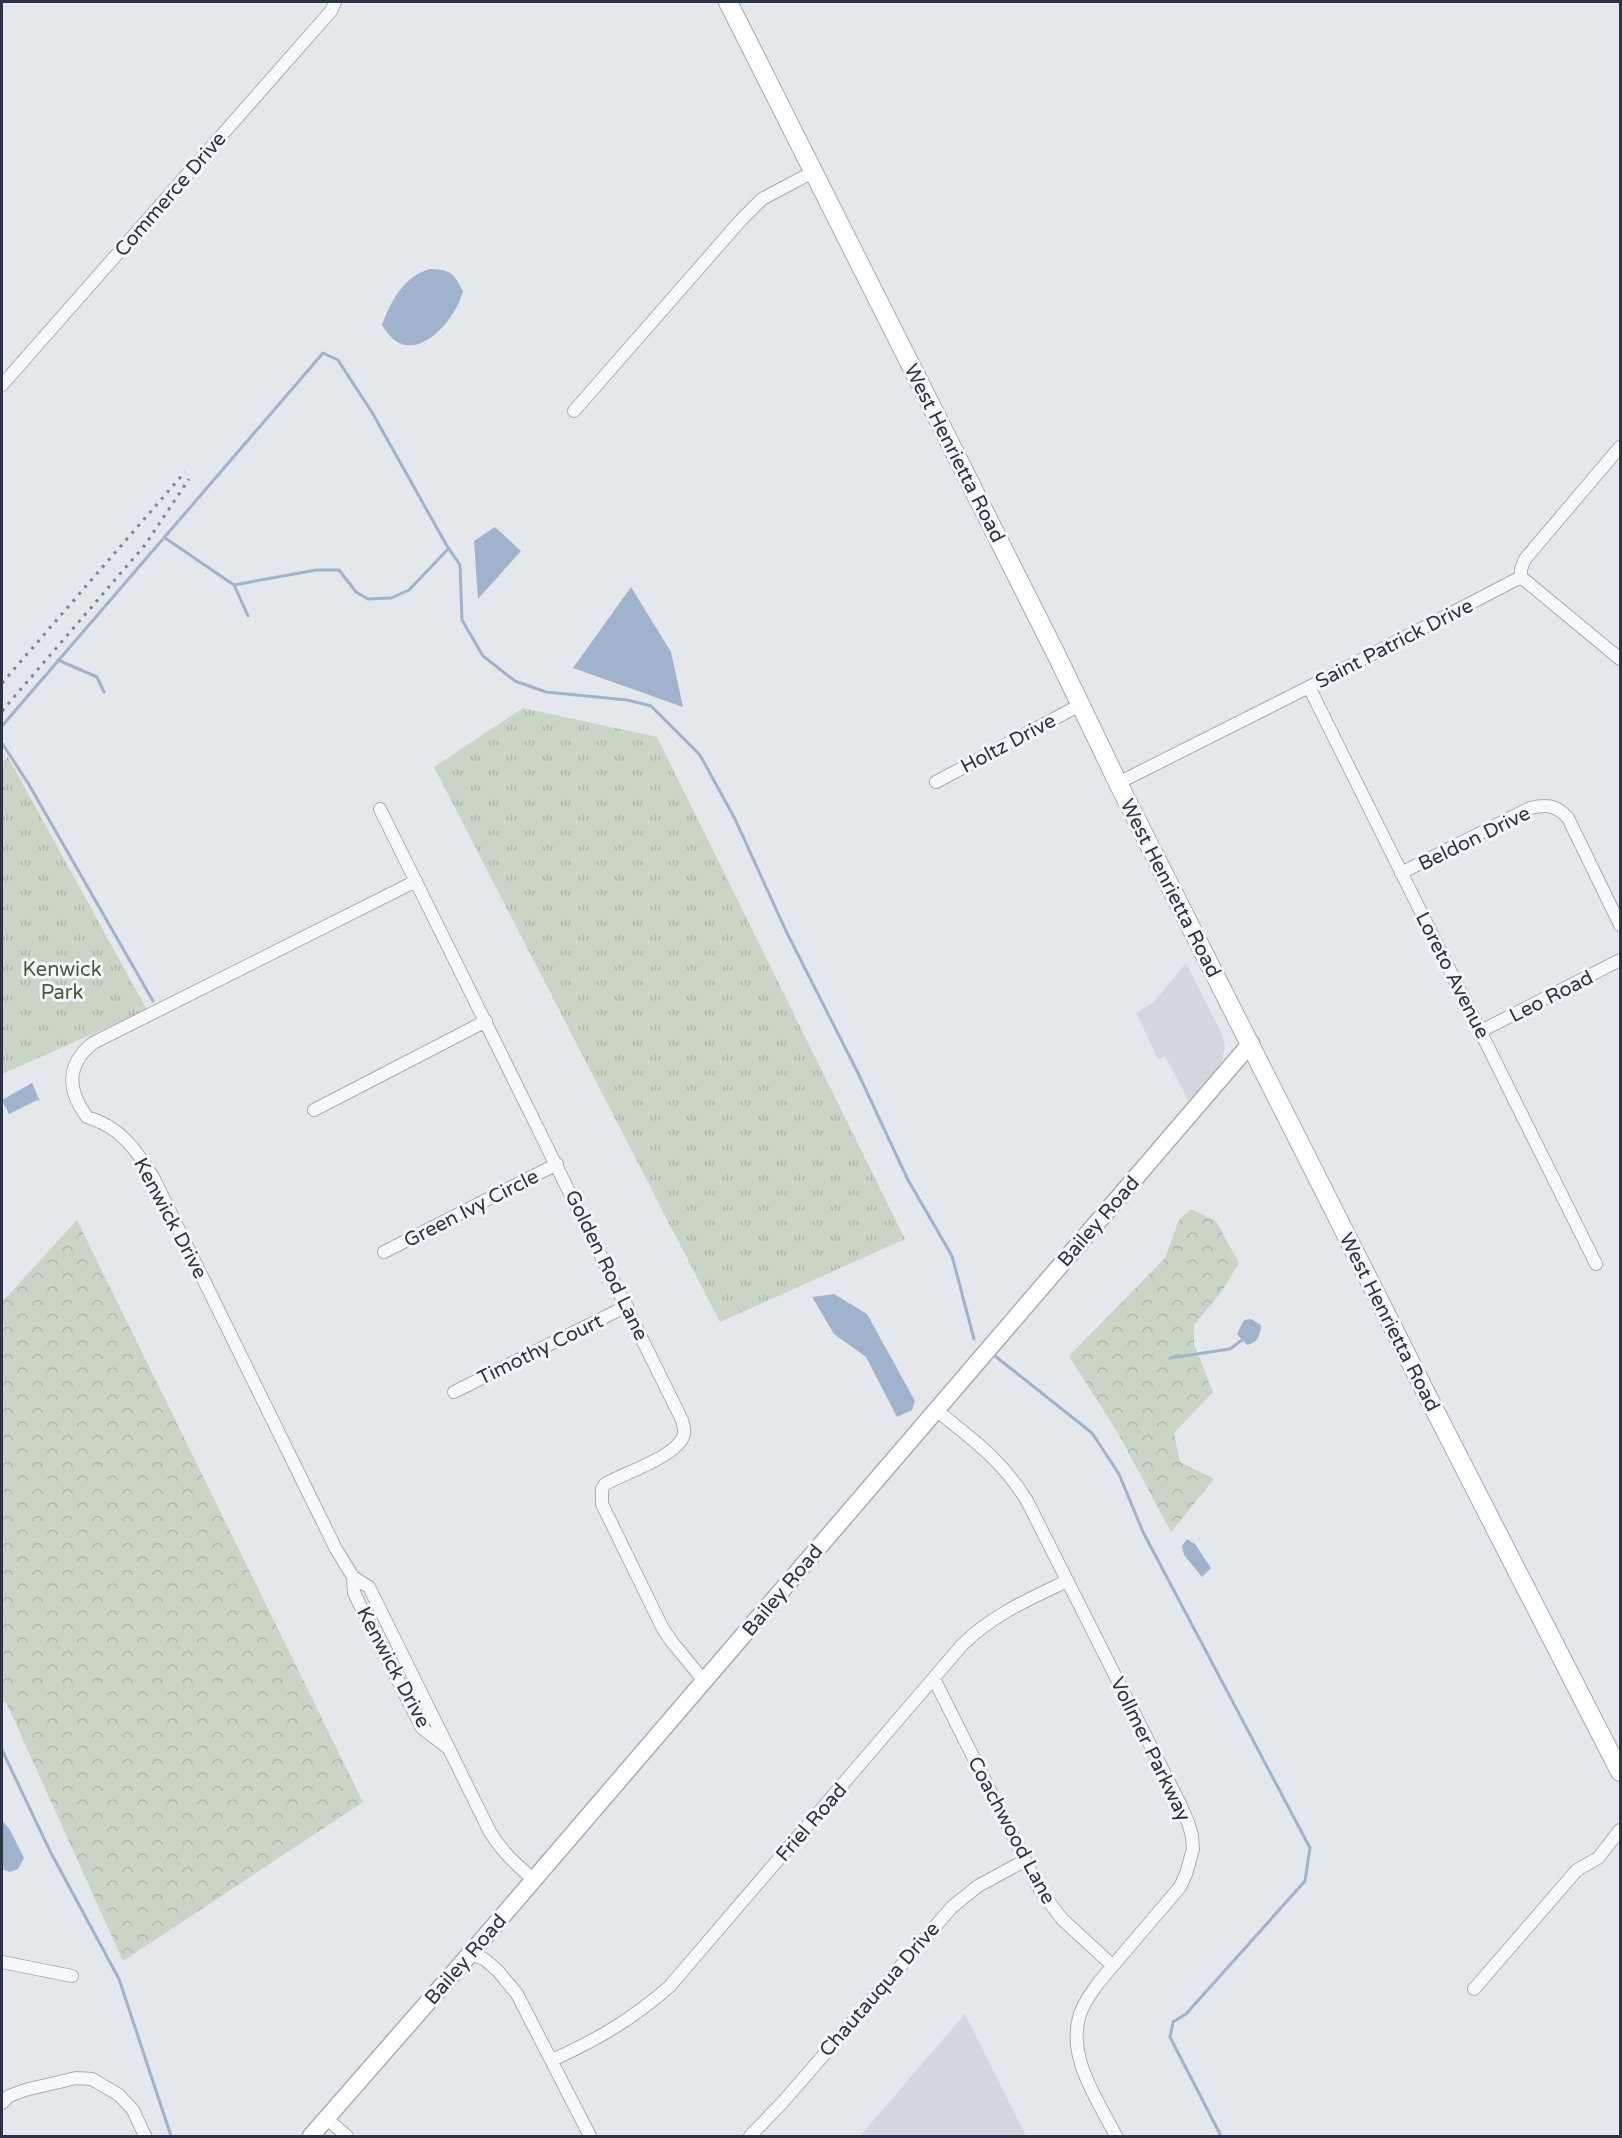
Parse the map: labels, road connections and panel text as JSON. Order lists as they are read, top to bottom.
{
  "streets": {
    "main road": ["West Henrietta Road"],
    "street": [
      "Commerce Drive",
      "Saint Patrick Drive",
      "Holtz Drive",
      "Beldon Drive",
      "Loreto Avenue",
      "Leo Road",
      "Green Ivy Circle",
      "Kenwick Drive",
      "Bailey Road",
      "Golden Rod Lane",
      "Timothy Court",
      "Vollmer Parkway",
      "Friel Road",
      "Coachwood Lane",
      "Chautauqua Drive"
    ]
  },
  "crossings": [
    ["West Henrietta Road", "Saint Patrick Drive"],
    ["West Henrietta Road", "Holtz Drive"],
    ["West Henrietta Road", "Bailey Road"],
    ["Saint Patrick Drive", "Loreto Avenue"],
    ["Beldon Drive", "Loreto Avenue"],
    ["Loreto Avenue", "Leo Road"],
    ["Green Ivy Circle", "Golden Rod Lane"],
    ["Kenwick Drive", "Bailey Road"],
    ["Kenwick Drive", "Golden Rod Lane"],
    ["Bailey Road", "Golden Rod Lane"],
    ["Bailey Road", "Vollmer Parkway"],
    ["Golden Rod Lane", "Timothy Court"],
    ["Vollmer Parkway", "Friel Road"],
    ["Vollmer Parkway", "Coachwood Lane"],
    ["Friel Road", "Coachwood Lane"],
    ["Coachwood Lane", "Chautauqua Drive"]
  ],
  "parks": ["Kenwick Park"]
}
